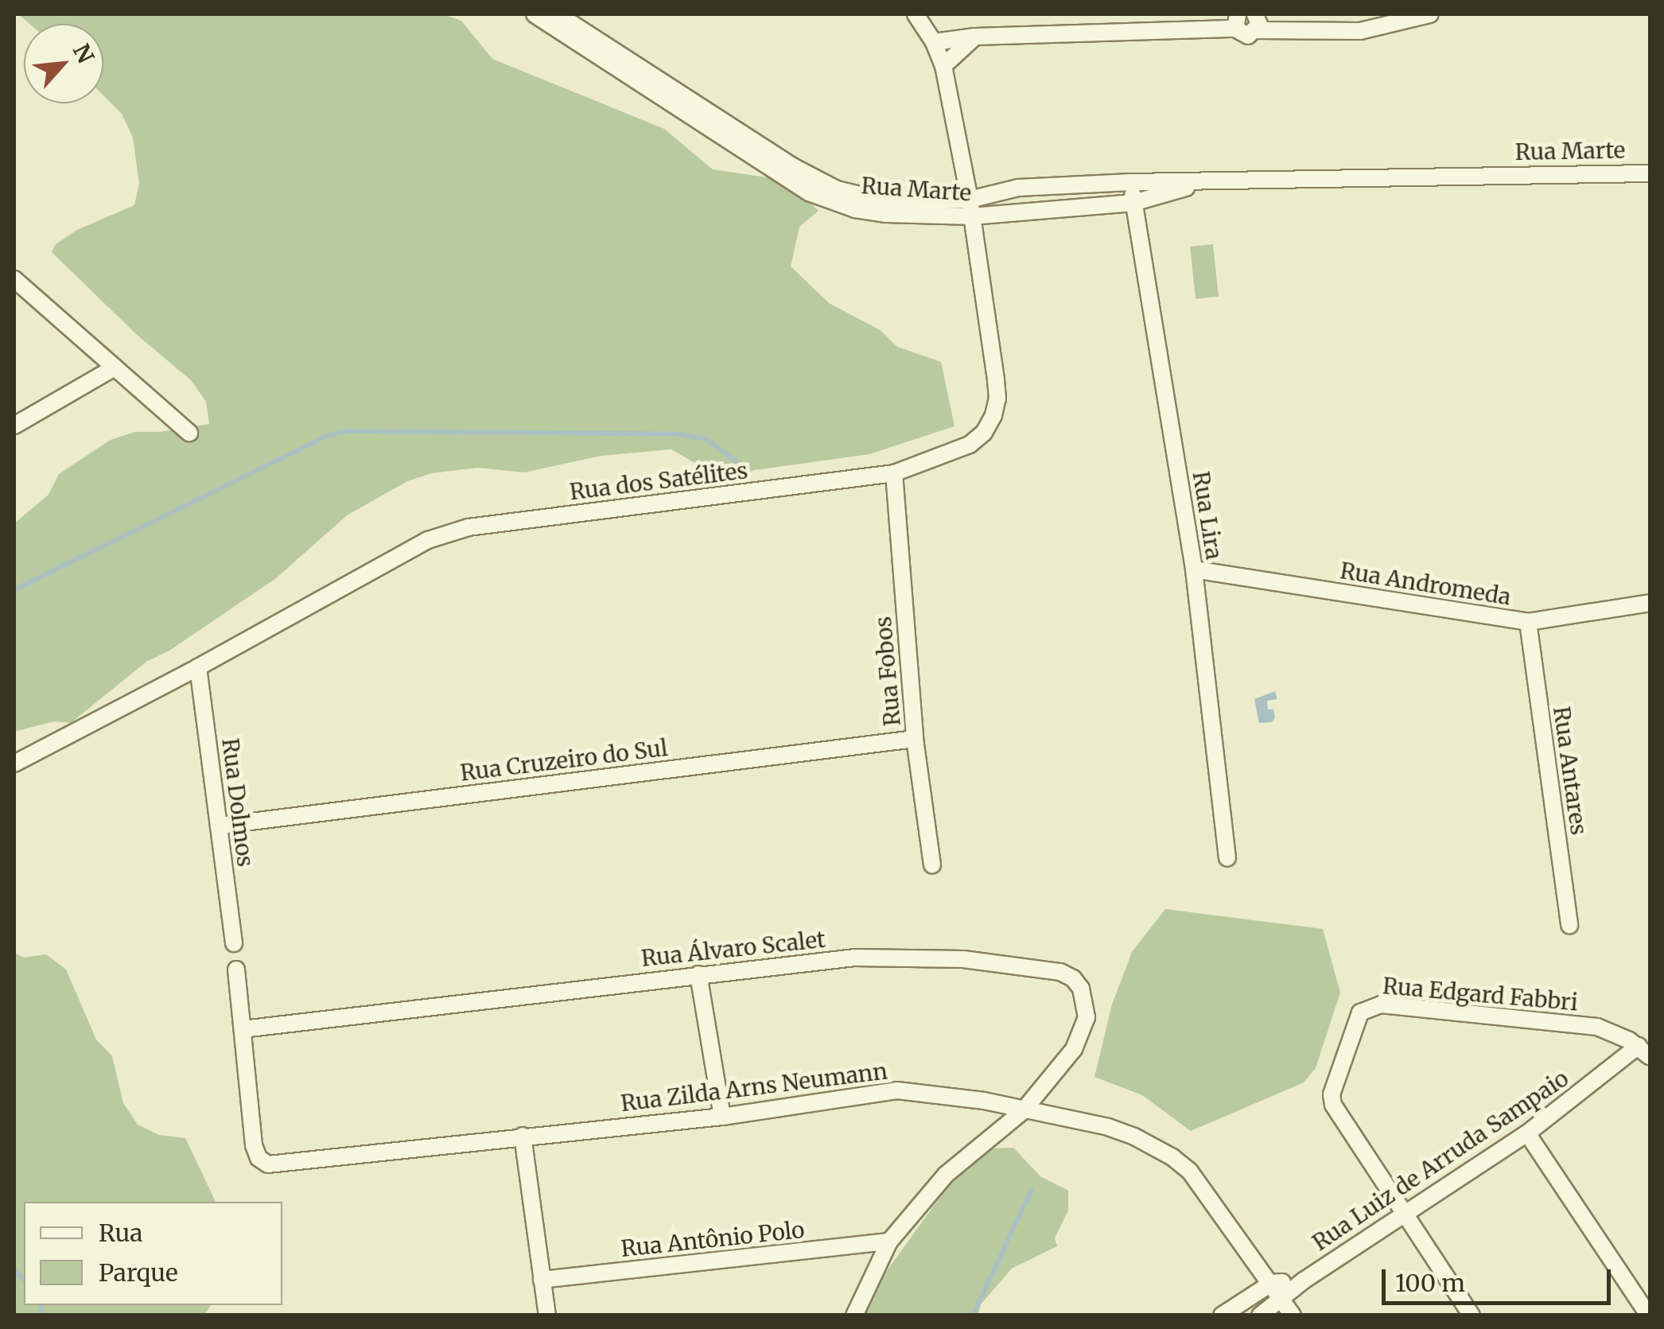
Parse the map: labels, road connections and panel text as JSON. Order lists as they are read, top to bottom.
{
  "streets": {
    "street": [
      "Rua Marte",
      "Rua dos Satélites",
      "Rua Lira",
      "Rua Andromeda",
      "Rua Fobos",
      "Rua Cruzeiro do Sul",
      "Rua Antares",
      "Rua Dolmos",
      "Rua Álvaro Scalet",
      "Rua Edgard Fabbri",
      "Rua Zilda Arns Neumann",
      "Rua Luiz de Arruda Sampaio",
      "Rua Antônio Polo"
    ]
  },
  "crossings": [
    ["Rua Marte", "Rua dos Satélites"],
    ["Rua Marte", "Rua Lira"],
    ["Rua dos Satélites", "Rua Fobos"],
    ["Rua dos Satélites", "Rua Dolmos"],
    ["Rua Lira", "Rua Andromeda"],
    ["Rua Andromeda", "Rua Antares"],
    ["Rua Fobos", "Rua Cruzeiro do Sul"],
    ["Rua Cruzeiro do Sul", "Rua Dolmos"],
    ["Rua Álvaro Scalet", "Rua Zilda Arns Neumann"],
    ["Rua Álvaro Scalet", "Rua Antônio Polo"],
    ["Rua Edgard Fabbri", "Rua Luiz de Arruda Sampaio"],
    ["Rua Zilda Arns Neumann", "Rua Luiz de Arruda Sampaio"]
  ],
  "legend": ["Rua", "Parque"],
  "scale_bar": "100 m",
  "north": "top right"
}
